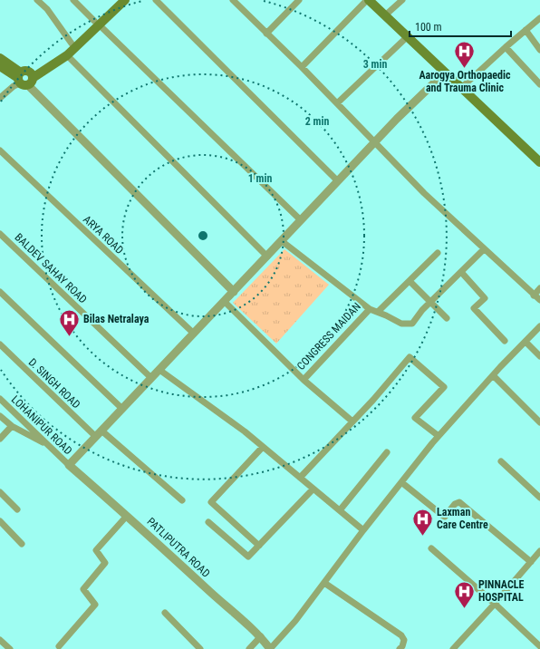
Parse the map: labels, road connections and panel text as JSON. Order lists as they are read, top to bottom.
{
  "streets": {
    "street": [
      "ARYA ROAD",
      "BALDEV SAHAY ROAD",
      "CONGRESS MAIDAN",
      "D. SINGH ROAD",
      "LOHANIPUR ROAD",
      "PATLIPUTRA ROAD"
    ]
  },
  "crossings": [
    ["LOHANIPUR ROAD", "PATLIPUTRA ROAD"]
  ],
  "places": {
    "hospital": [
      "Aarogya Orthopaedic and Trauma Clinic",
      "Bilas Netralaya",
      "Laxman Care Centre",
      "PINNACLE HOSPITAL"
    ]
  },
  "scale_bar": "100 m",
  "rings": ["3 min", "2 min", "1 min"]
}
